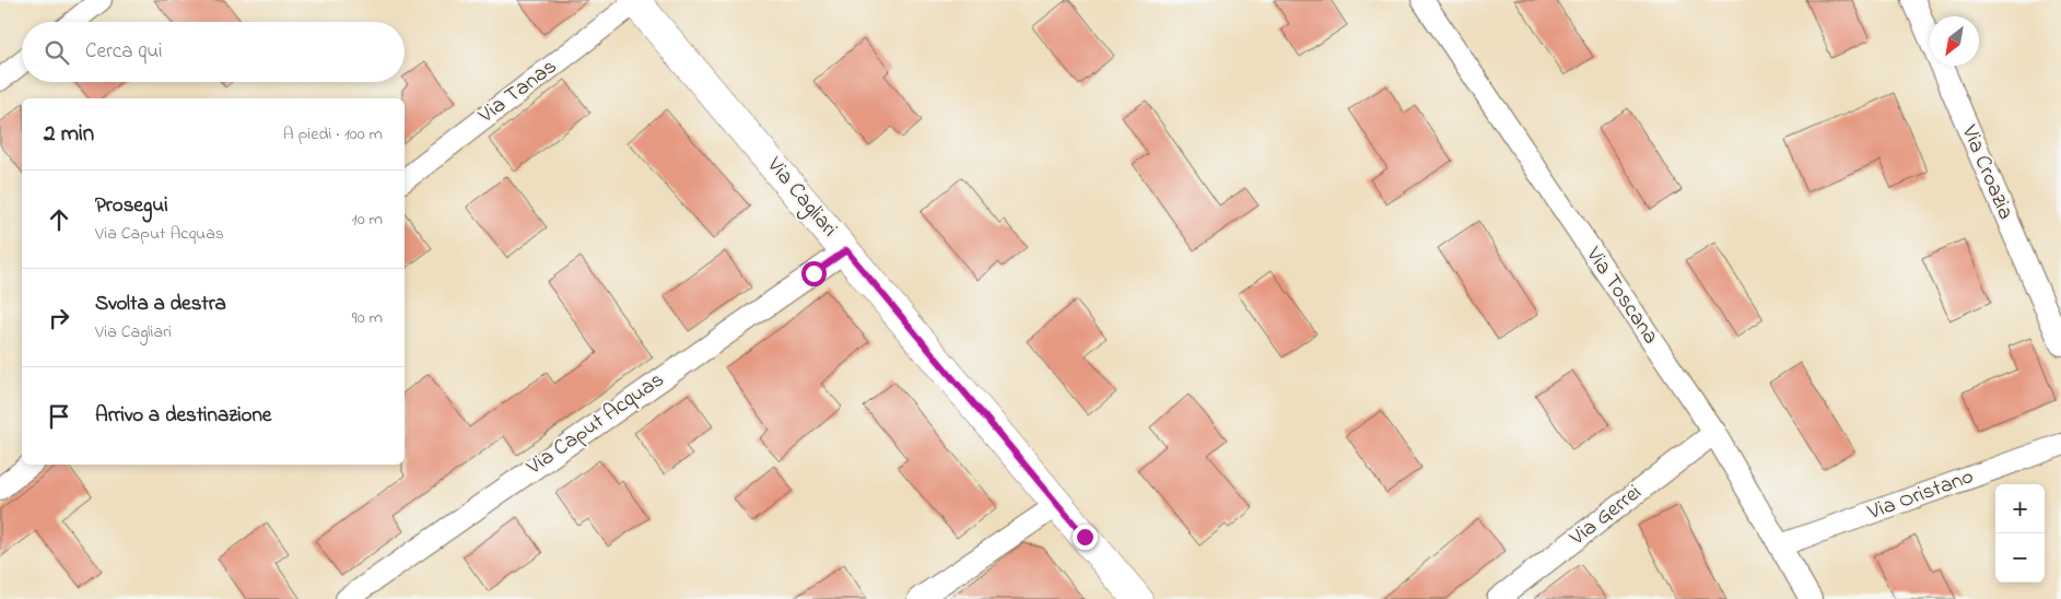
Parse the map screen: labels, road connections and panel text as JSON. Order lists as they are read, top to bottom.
{
  "streets": {
    "street": [
      "Via Tanas",
      "Via Croazia",
      "Via Cagliari",
      "Via Toscana",
      "Via Caput Acquas",
      "Via Oristano",
      "Via Gerrei"
    ]
  },
  "crossings": [
    ["Via Tanas", "Via Cagliari"],
    ["Via Cagliari", "Via Caput Acquas"],
    ["Via Toscana", "Via Oristano"],
    ["Via Toscana", "Via Gerrei"]
  ],
  "north": "bottom left",
  "page": {
    "search": "Cerca qui",
    "heading": ["2 min", "A piedi · 100 m"],
    "list": [
      ["Prosegui", "Via Caput Acquas", "10 m"],
      ["Svolta a destra", "Via Cagliari", "90 m"],
      "Arrivo a destinazione"
    ],
    "map_buttons": ["+", "−"]
  }
}
